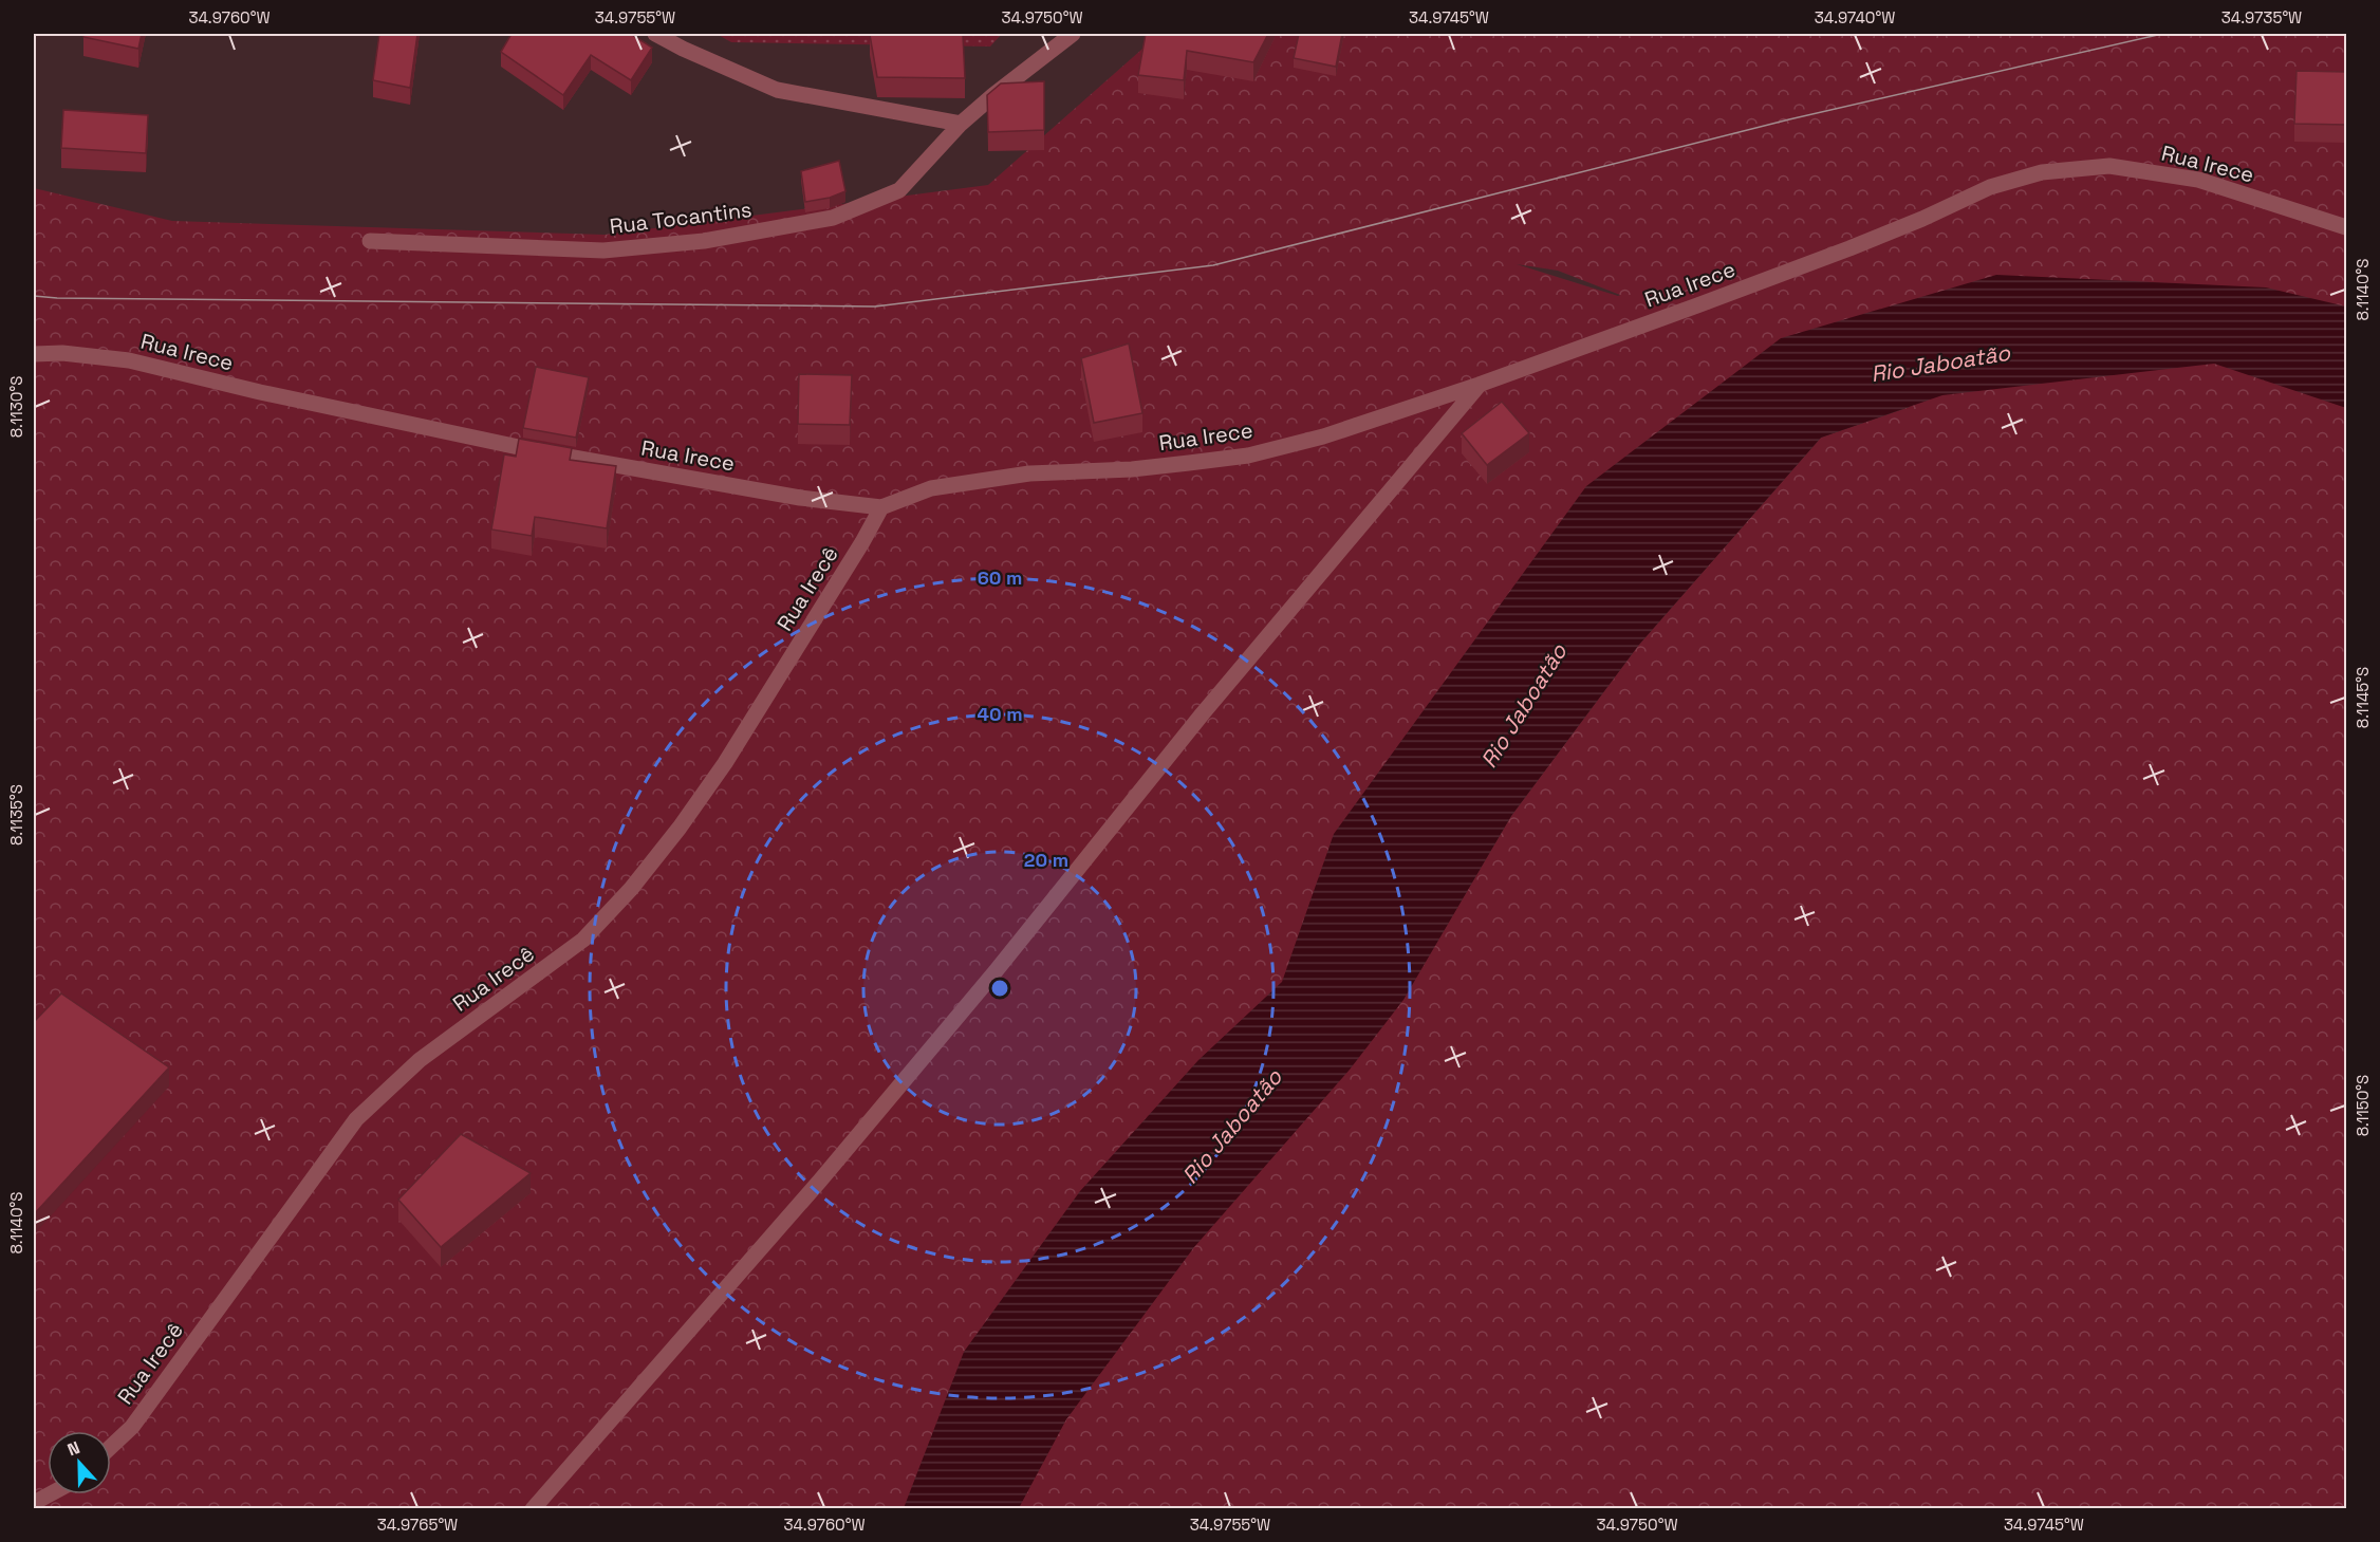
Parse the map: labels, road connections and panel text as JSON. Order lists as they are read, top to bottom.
{
  "streets": {
    "street": ["Rua Irece", "Rua Tocantins", "Rua Irecê"]
  },
  "crossings": [
    ["Rua Irece", "Rua Irecê"]
  ],
  "water": ["Rio Jaboatão"],
  "north": "top",
  "coordinates": [
    "34.9760°W",
    "34.9755°W",
    "34.9750°W",
    "34.9745°W",
    "34.9740°W",
    "34.9735°W",
    "8.1140°S",
    "8.1130°S",
    "8.1145°S",
    "8.1135°S",
    "8.1150°S",
    "34.9765°W"
  ],
  "rings": ["60 m", "40 m", "20 m"]
}
